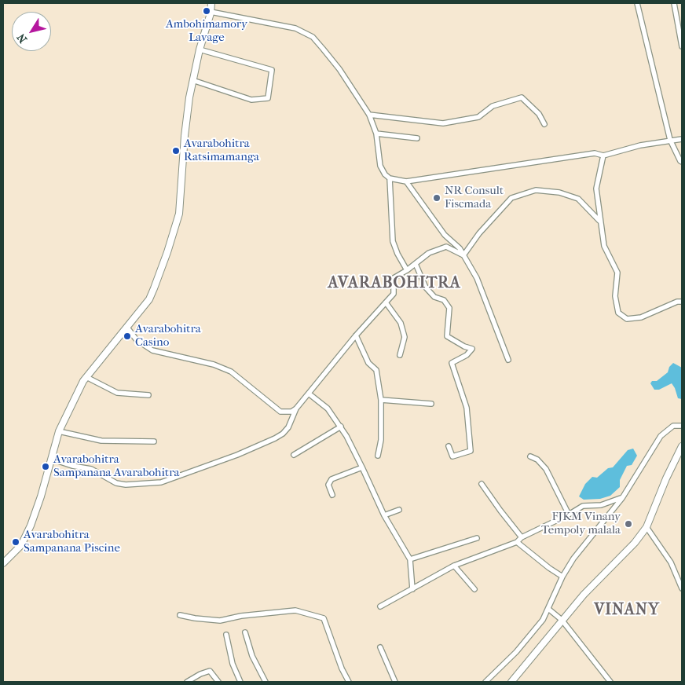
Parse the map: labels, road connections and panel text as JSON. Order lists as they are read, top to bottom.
{
  "districts": ["AVARABOHITRA", "VINANY"],
  "places": [
    "Ambohimamory Lavage",
    "Avarabohitra Ratsimamanga",
    "NR Consult Fiscmada",
    "Avarabohitra Casino",
    "Avarabohitra Sampanana Avarabohitra",
    "FJKM Vinany Tempoly malala",
    "Avarabohitra Sampanana Piscine"
  ],
  "north": "bottom left"
}
